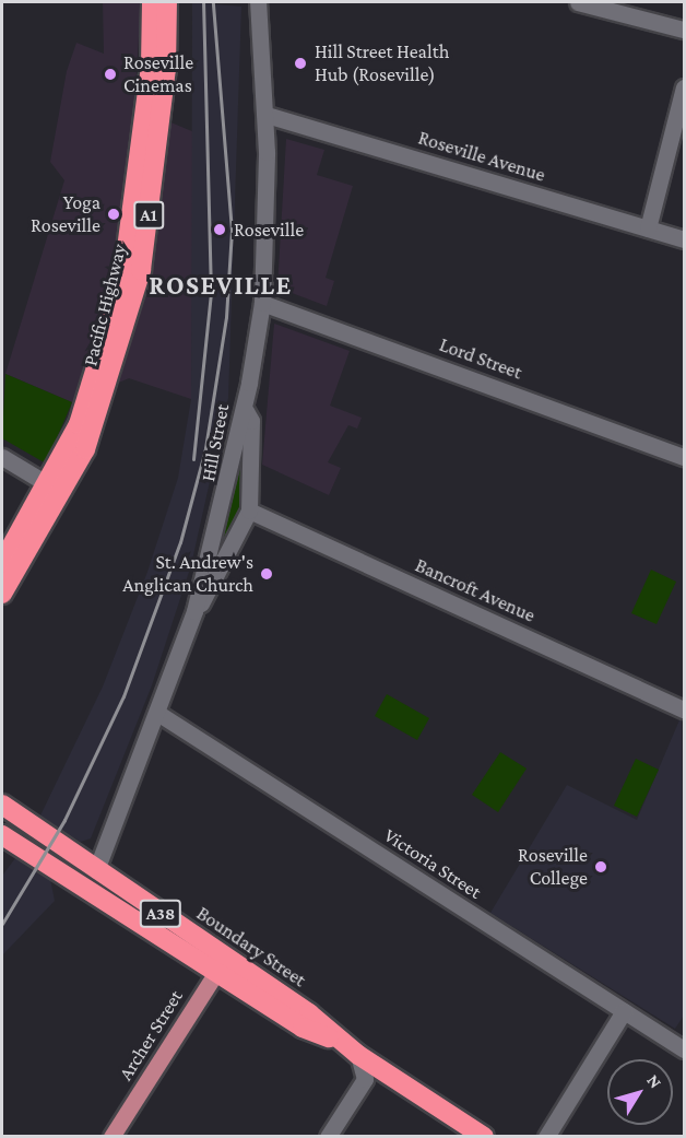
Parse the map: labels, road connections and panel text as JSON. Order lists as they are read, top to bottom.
{
  "streets": {
    "highway": [
      "A1",
      "Pacific Highway",
      "A38",
      "Boundary Street"
    ],
    "main road": ["Archer Street"],
    "street": [
      "Roseville Avenue",
      "Lord Street",
      "Hill Street",
      "Bancroft Avenue",
      "Victoria Street"
    ]
  },
  "crossings": [
    ["Roseville Avenue", "Hill Street"],
    ["Lord Street", "Hill Street"],
    ["Hill Street", "Victoria Street"],
    ["Hill Street", "Boundary Street"],
    ["Boundary Street", "Archer Street"]
  ],
  "districts": ["ROSEVILLE"],
  "places": [
    "Hill Street Health Hub (Roseville)",
    "Roseville Cinemas",
    "Yoga Roseville",
    "Roseville",
    "St. Andrew's Anglican Church",
    "Roseville College"
  ],
  "north": "top right"
}
